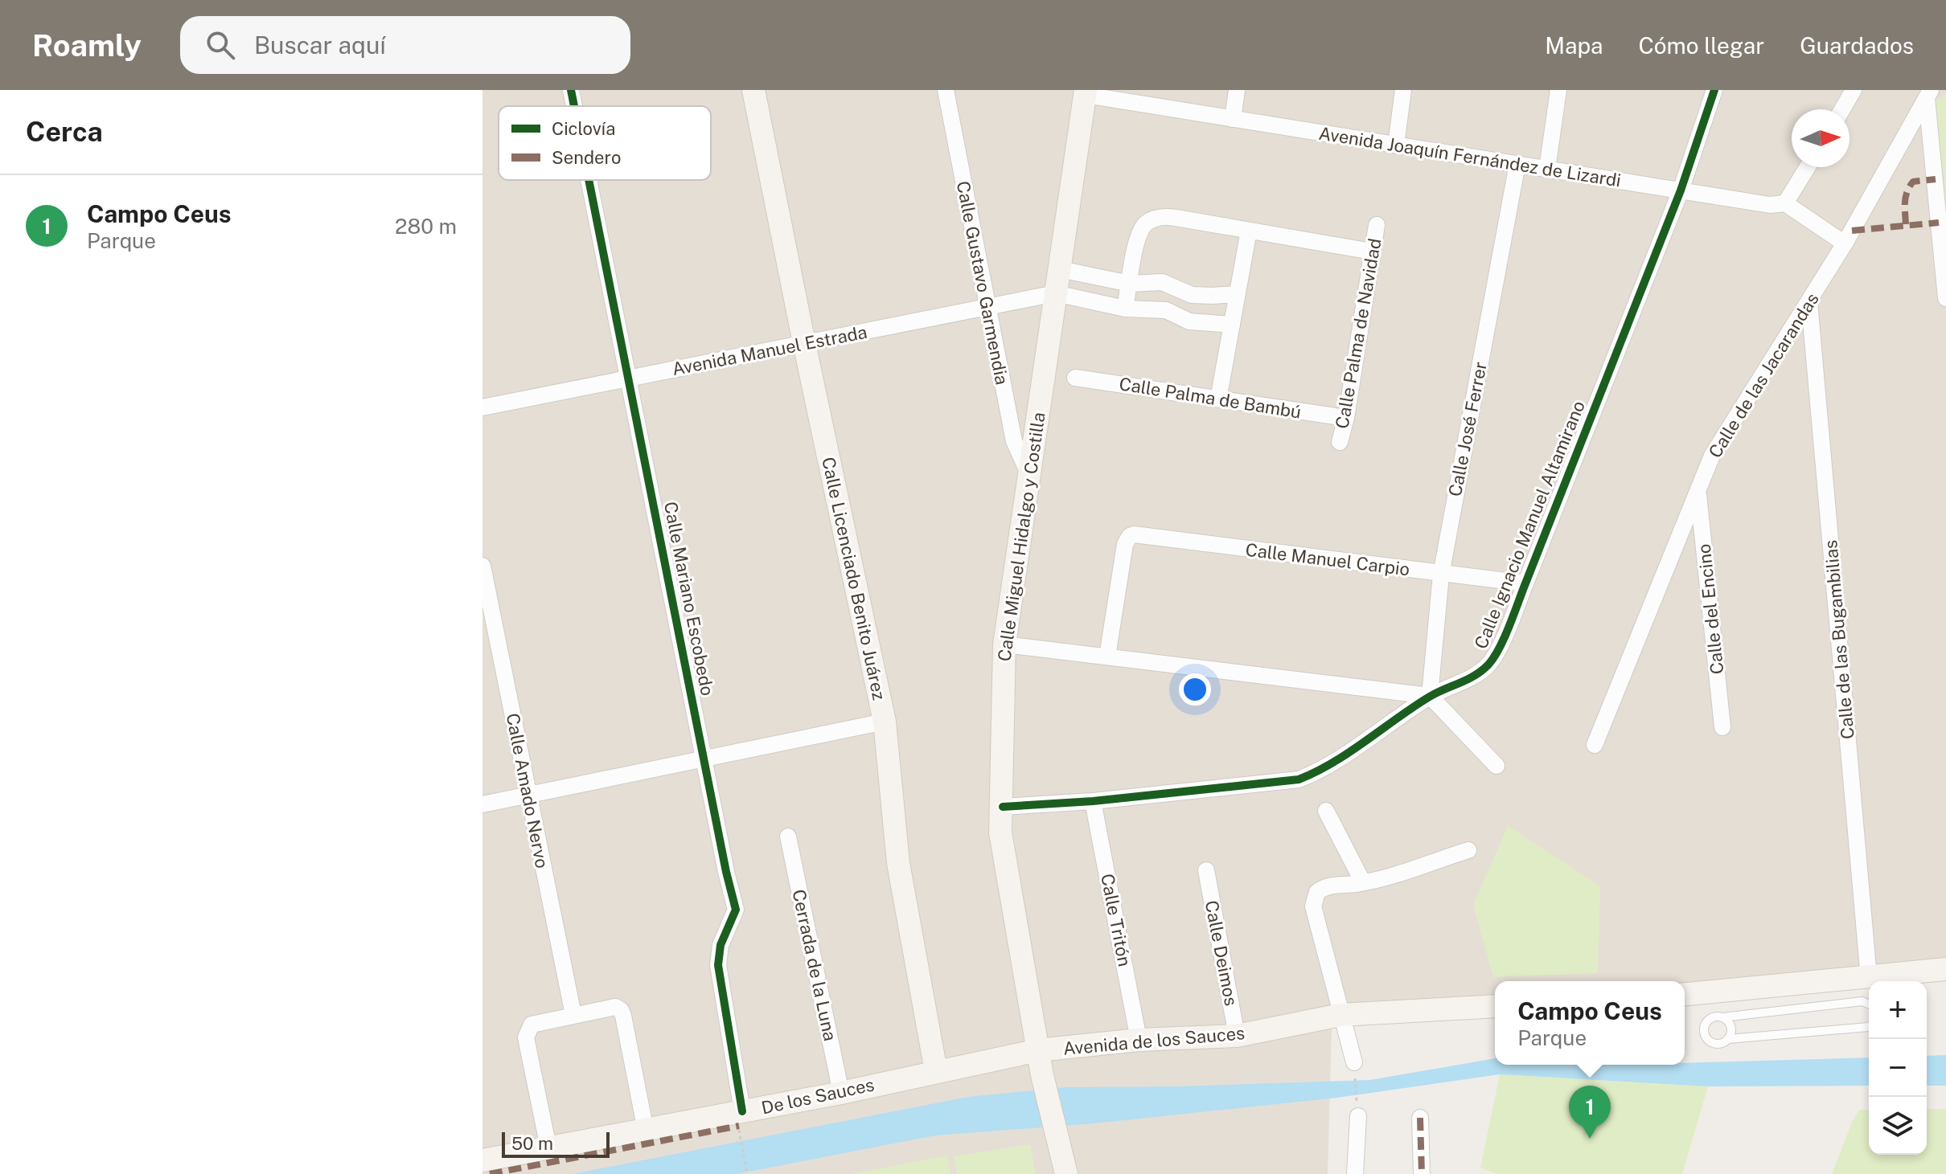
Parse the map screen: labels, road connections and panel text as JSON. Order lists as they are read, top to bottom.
{
  "streets": {
    "street": [
      "Avenida Joaquín Fernández de Lizardi",
      "Calle Gustavo Garmendia",
      "Calle Palma de Navidad",
      "Avenida Manuel Estrada",
      "Calle de las Jacarandas",
      "Calle Palma de Bambú",
      "Calle José Ferrer",
      "Calle Ignacio Manuel Altamirano",
      "Calle Miguel Hidalgo y Costilla",
      "Calle Manuel Carpio",
      "Calle Licenciado Benito Juárez",
      "Calle Mariano Escobedo",
      "Calle del Encino",
      "Calle de las Bugambilias",
      "Calle Amado Nervo",
      "Calle Tritón",
      "Calle Deimos",
      "Cerrada de la Luna",
      "Avenida de los Sauces",
      "De los Sauces"
    ]
  },
  "crossings": [
    ["Avenida Joaquín Fernández de Lizardi", "Calle José Ferrer"],
    ["Avenida Joaquín Fernández de Lizardi", "Calle Ignacio Manuel Altamirano"],
    ["Avenida Joaquín Fernández de Lizardi", "Calle Miguel Hidalgo y Costilla"],
    ["Calle Gustavo Garmendia", "Avenida Manuel Estrada"],
    ["Calle Gustavo Garmendia", "Calle Miguel Hidalgo y Costilla"],
    ["Calle Palma de Navidad", "Calle Palma de Bambú"],
    ["Avenida Manuel Estrada", "Calle Miguel Hidalgo y Costilla"],
    ["Avenida Manuel Estrada", "Calle Licenciado Benito Juárez"],
    ["Avenida Manuel Estrada", "Calle Mariano Escobedo"],
    ["Calle de las Jacarandas", "Calle del Encino"],
    ["Calle de las Jacarandas", "Calle de las Bugambilias"],
    ["Calle José Ferrer", "Calle Ignacio Manuel Altamirano"],
    ["Calle José Ferrer", "Calle Manuel Carpio"],
    ["Calle Ignacio Manuel Altamirano", "Calle Miguel Hidalgo y Costilla"],
    ["Calle Ignacio Manuel Altamirano", "Calle Manuel Carpio"],
    ["Calle Ignacio Manuel Altamirano", "Calle Tritón"],
    ["Calle Miguel Hidalgo y Costilla", "Avenida de los Sauces"],
    ["Calle Miguel Hidalgo y Costilla", "De los Sauces"],
    ["Calle Licenciado Benito Juárez", "De los Sauces"],
    ["Calle Mariano Escobedo", "De los Sauces"],
    ["Calle Tritón", "Avenida de los Sauces"],
    ["Calle Deimos", "Avenida de los Sauces"],
    ["Cerrada de la Luna", "De los Sauces"],
    ["Avenida de los Sauces", "De los Sauces"]
  ],
  "legend": ["Ciclovía", "Sendero"],
  "scale_bar": "50 m",
  "north": "right",
  "page": {
    "header": "Roamly",
    "search": "Buscar aquí",
    "nav": ["Mapa", "Cómo llegar", "Guardados"],
    "heading": "Cerca",
    "list": [
      {
        "mark": "1",
        "name": "Campo Ceus",
        "note": "Parque",
        "value": "280 m"
      }
    ],
    "map_buttons": ["+", "−"],
    "popup": ["Campo Ceus", "Parque"],
    "pins": "1",
    "scale": "50 m"
  }
}
